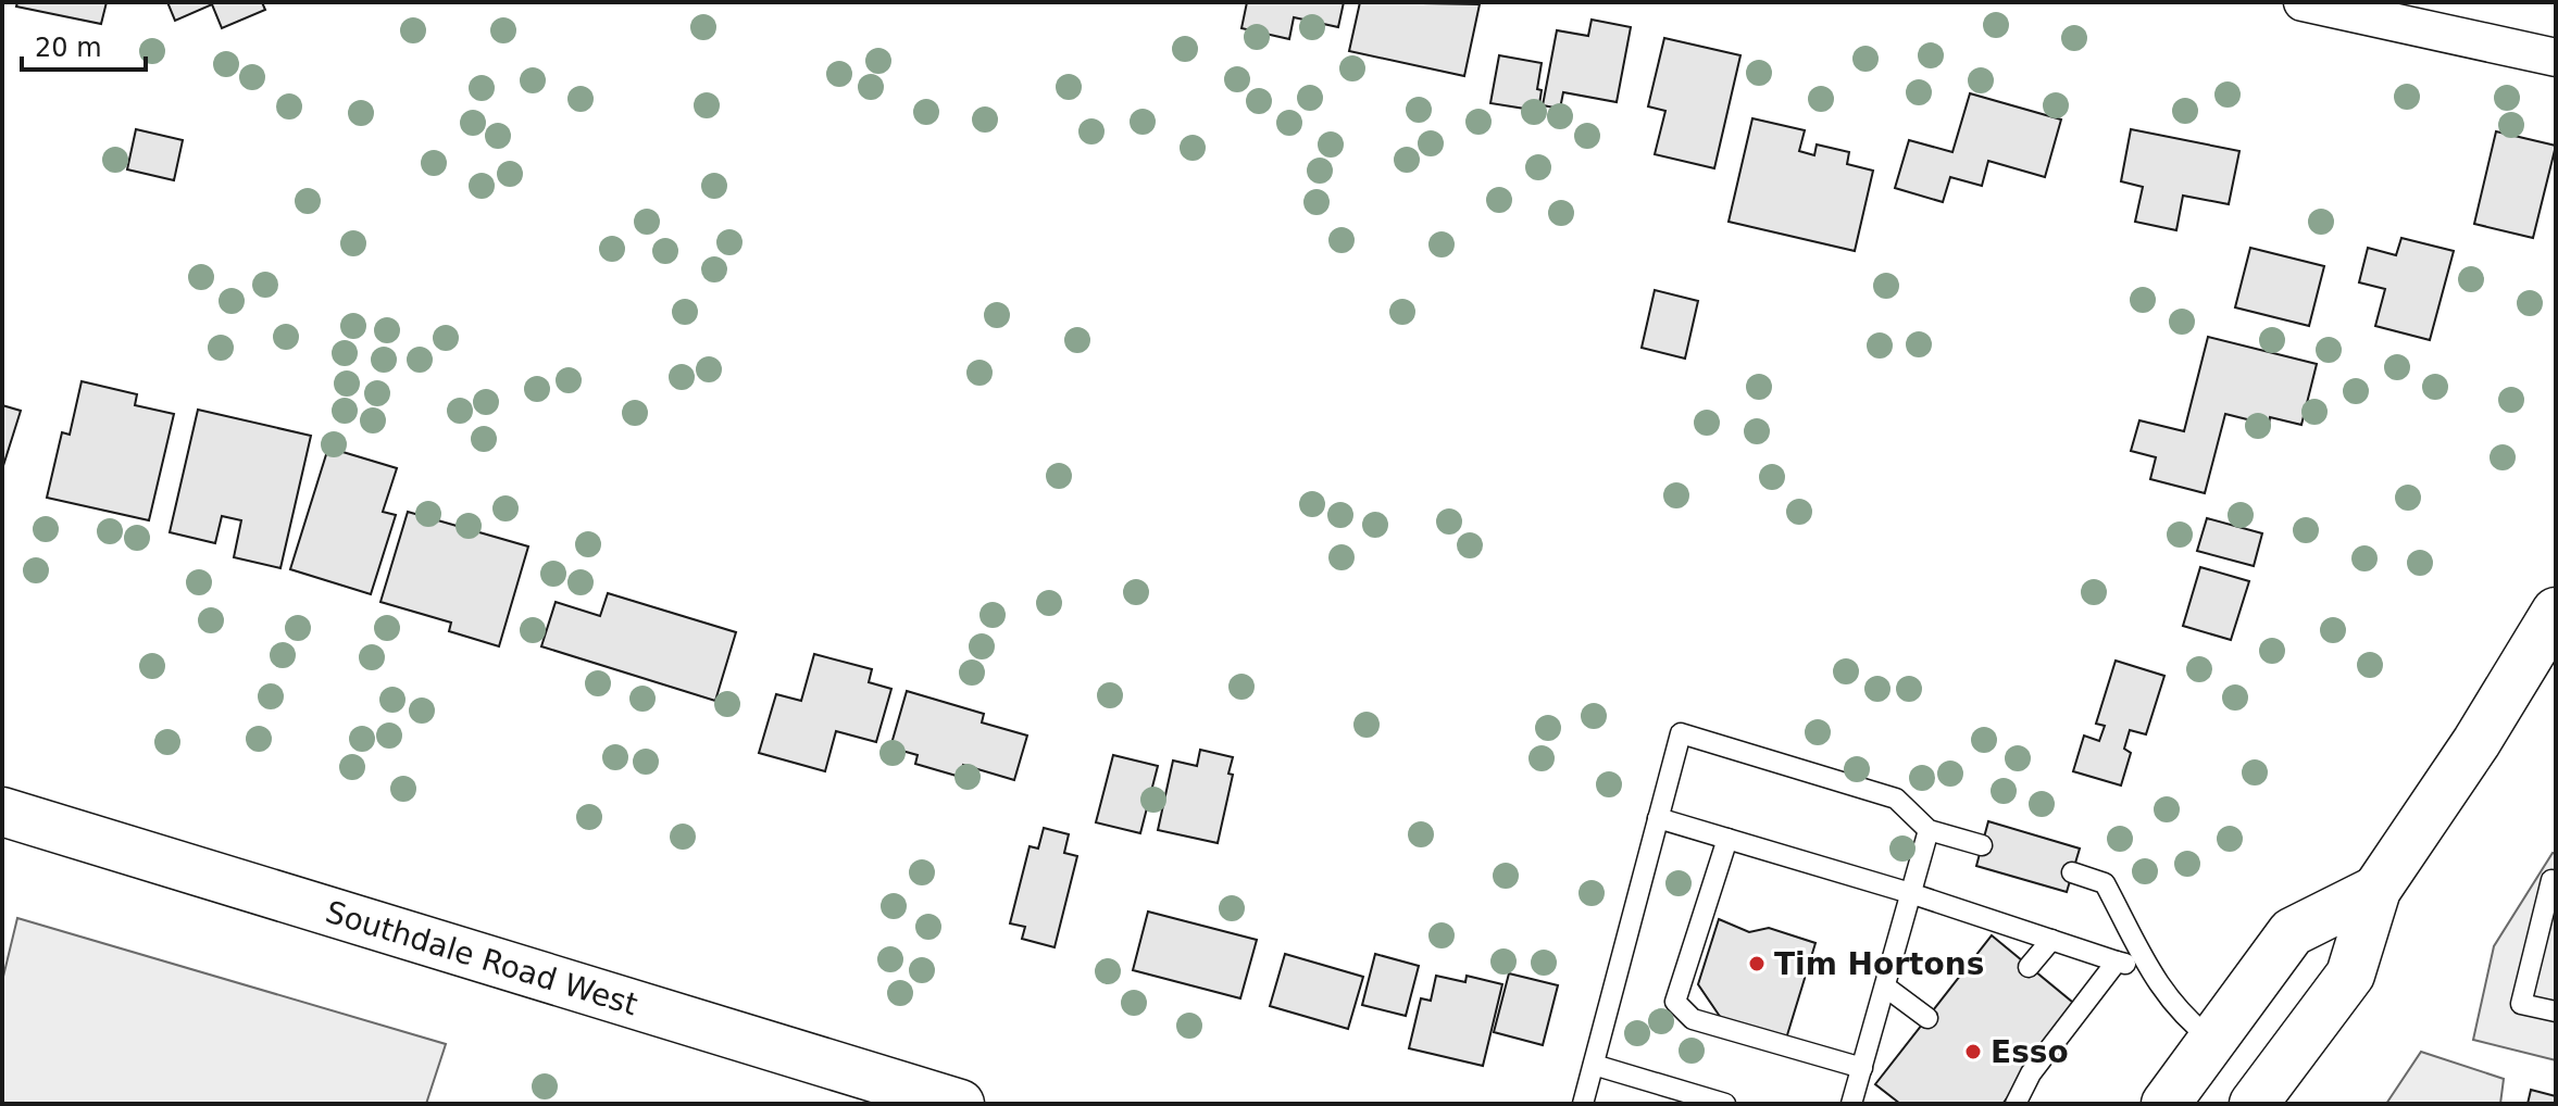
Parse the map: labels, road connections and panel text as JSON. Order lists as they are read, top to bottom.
{
  "streets": {
    "main road": ["Southdale Road West"]
  },
  "places": ["Tim Hortons", "Esso"],
  "scale_bar": "20 m"
}
